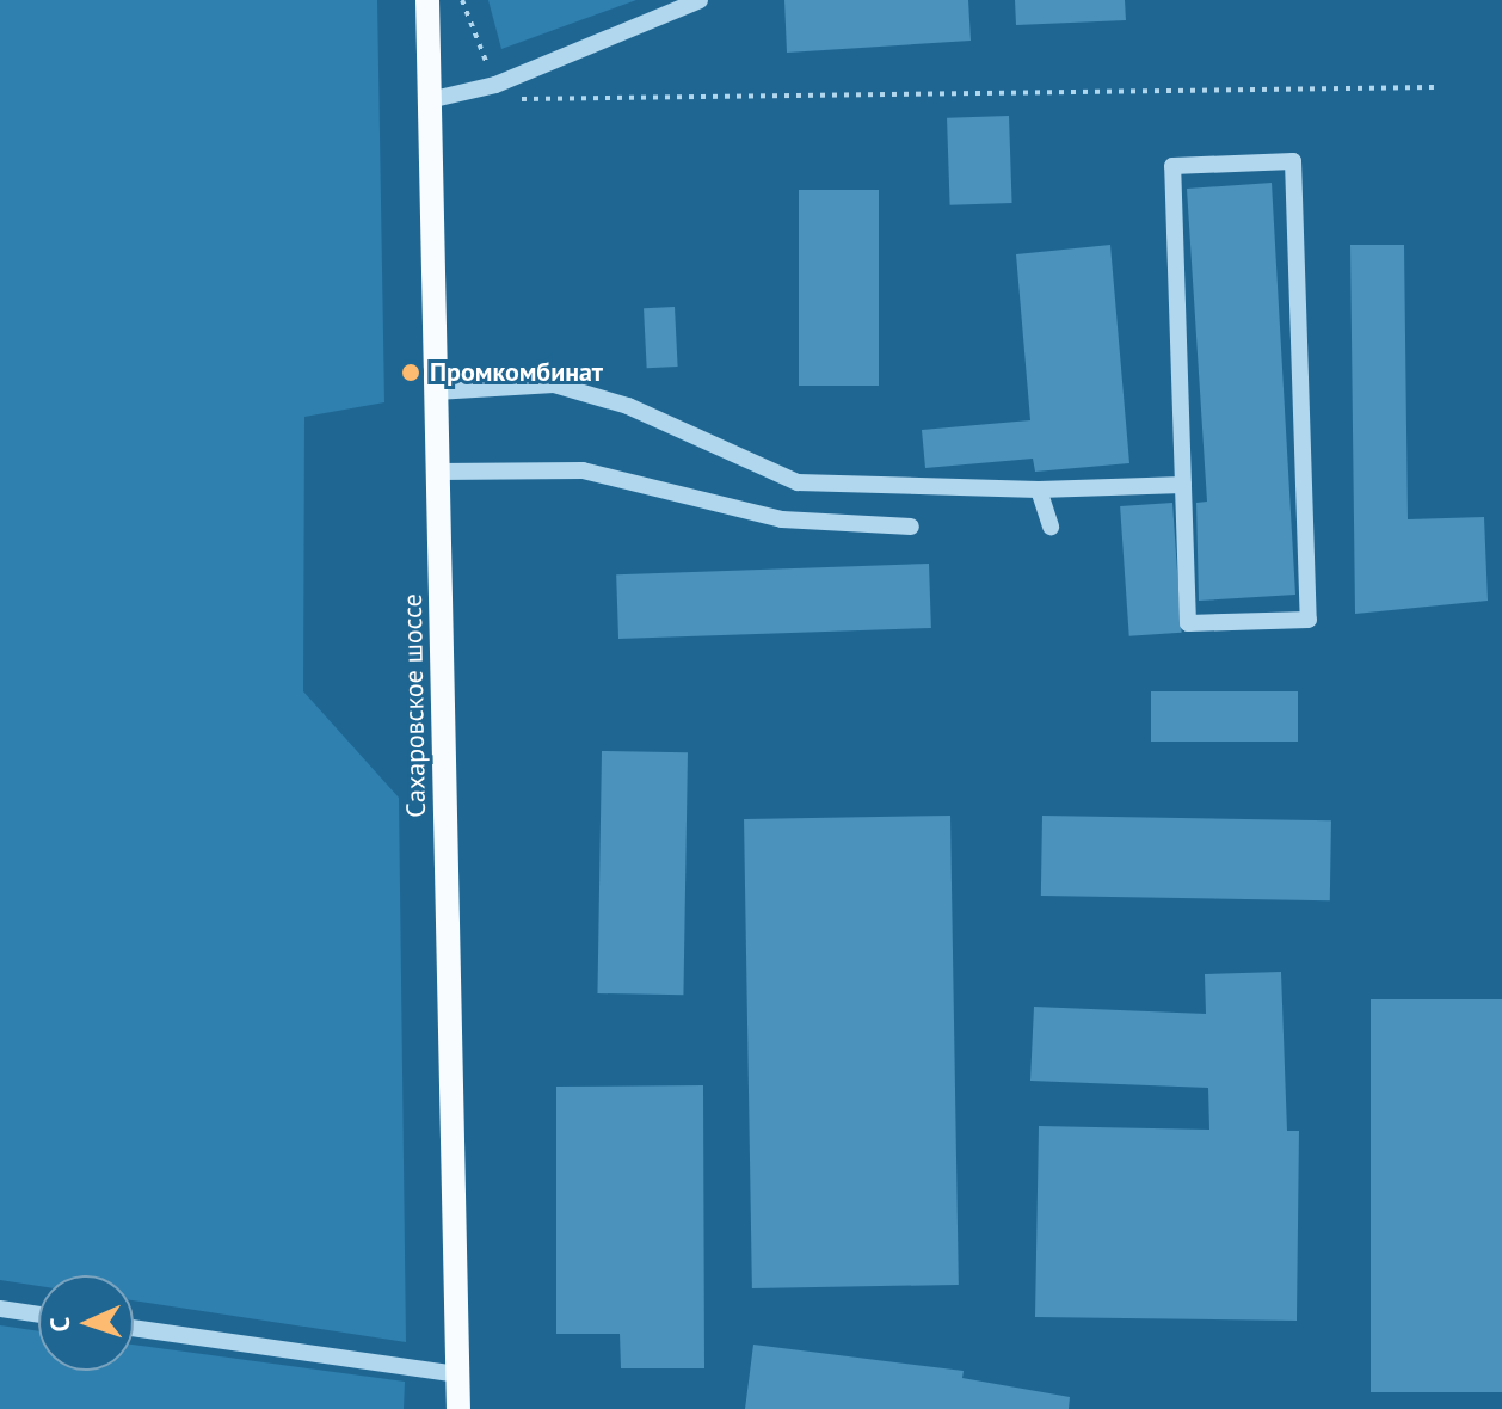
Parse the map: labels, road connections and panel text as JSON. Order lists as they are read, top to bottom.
{
  "streets": {
    "main road": ["Сахаровское шоссе"]
  },
  "places": ["Промкомбинат"],
  "north": "left"
}
